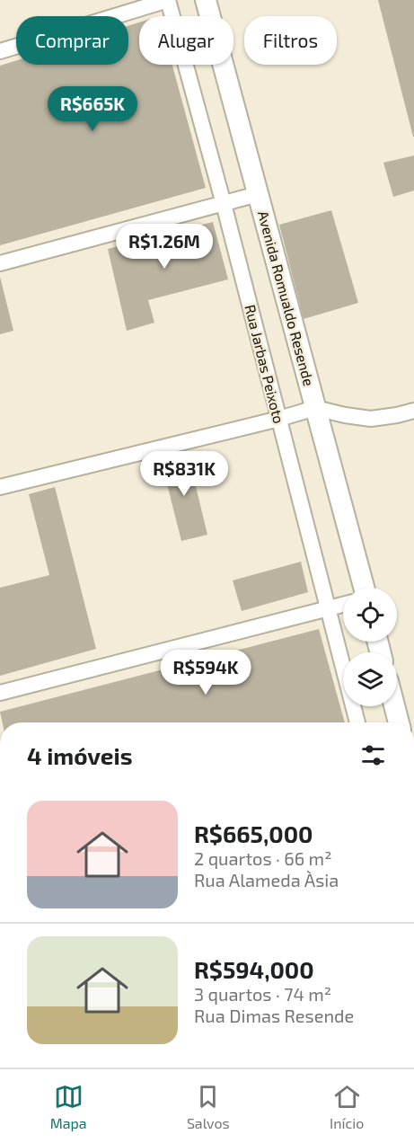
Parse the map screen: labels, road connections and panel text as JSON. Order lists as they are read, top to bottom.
{
  "streets": {
    "street": ["Avenida Romualdo Resende", "Rua Jarbas Peixoto"]
  },
  "page": {
    "chip": ["Comprar", "Alugar", "Filtros"],
    "price": [
      "R$665K",
      "R$1.26M",
      "R$831K",
      "R$594K"
    ],
    "heading": "4 imóveis",
    "list": [
      {
        "name": "R$665,000",
        "note": "2 quartos · 66 m² · Rua Alameda Àsia"
      },
      {
        "name": "R$594,000",
        "note": "3 quartos · 74 m² · Rua Dimas Resende"
      }
    ],
    "tabs": ["Mapa", "Salvos", "Início"]
  }
}
